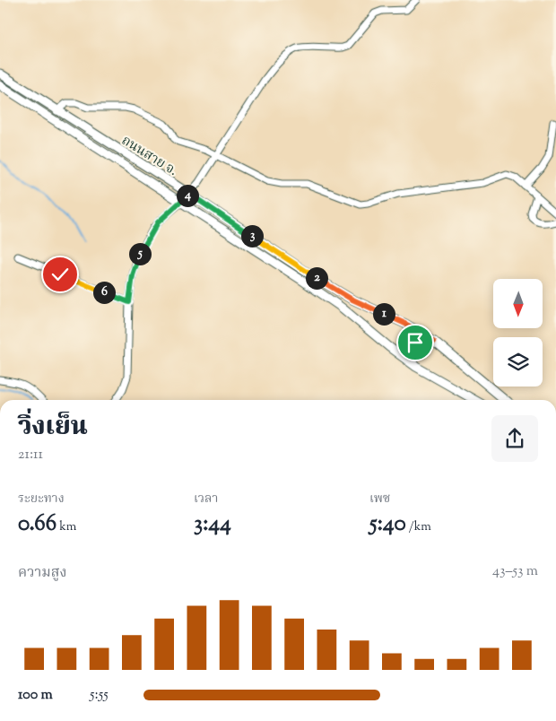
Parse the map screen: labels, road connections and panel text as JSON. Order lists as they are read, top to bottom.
{
  "streets": {
    "main road": ["ถนนสาย จ."]
  },
  "north": "bottom",
  "page": {
    "pins": [
      "4",
      "3",
      "5",
      "2",
      "6",
      "1"
    ],
    "heading": ["วิ่งเย็น", "21:11"],
    "stats": [
      ["ระยะทาง", "0.66 km"],
      ["เวลา", "3:44"],
      ["เพซ", "5:40 /km"]
    ],
    "chart": ["ความสูง", "43–53 m"],
    "list": [
      {
        "name": "100 m",
        "note": "5:55"
      }
    ]
  }
}
